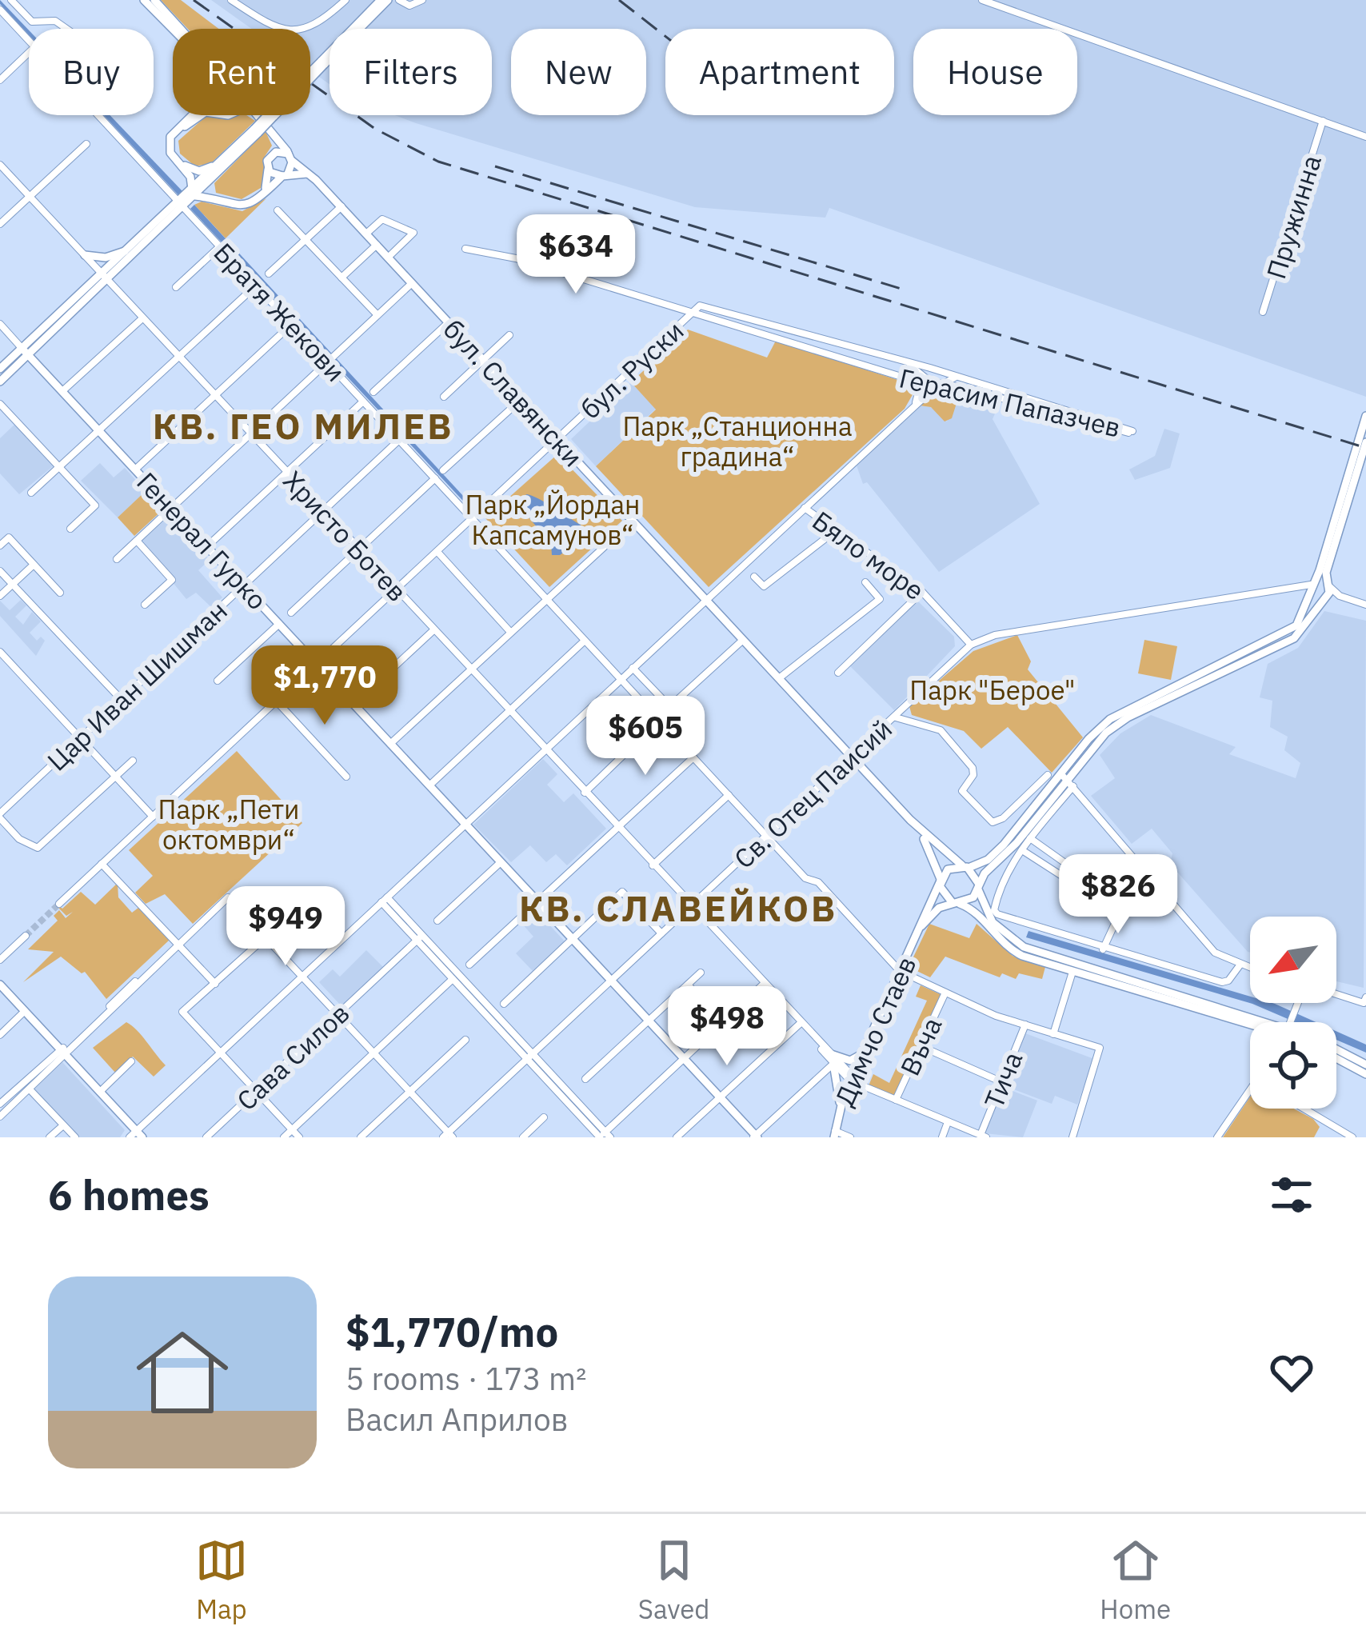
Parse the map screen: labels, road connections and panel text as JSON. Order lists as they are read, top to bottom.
{
  "streets": {
    "main road": ["бул. Славянски", "Генерал Гурко", "Димчо Стаев"],
    "street": [
      "Пружинна",
      "Братя Жекови",
      "бул. Руски",
      "Герасим Папазчев",
      "Христо Ботев",
      "Бяло море",
      "Цар Иван Шишман",
      "Св. Отец Паисий",
      "Въча",
      "Сава Силов",
      "Тича"
    ]
  },
  "crossings": [
    ["Братя Жекови", "бул. Руски"],
    ["Братя Жекови", "Цар Иван Шишман"],
    ["Братя Жекови", "Св. Отец Паисий"],
    ["Братя Жекови", "Димчо Стаев"],
    ["Братя Жекови", "Въча"],
    ["Братя Жекови", "Тича"],
    ["бул. Руски", "бул. Славянски"],
    ["бул. Руски", "Герасим Папазчев"],
    ["бул. Руски", "Христо Ботев"],
    ["бул. Руски", "Генерал Гурко"],
    ["бул. Славянски", "Св. Отец Паисий"],
    ["бул. Славянски", "Димчо Стаев"],
    ["Христо Ботев", "Цар Иван Шишман"],
    ["Христо Ботев", "Св. Отец Паисий"],
    ["Христо Ботев", "Димчо Стаев"],
    ["Христо Ботев", "Въча"],
    ["Христо Ботев", "Тича"],
    ["Генерал Гурко", "Цар Иван Шишман"],
    ["Генерал Гурко", "Св. Отец Паисий"],
    ["Бяло море", "Св. Отец Паисий"]
  ],
  "districts": ["КВ. ГЕО МИЛЕВ", "КВ. СЛАВЕЙКОВ"],
  "parks": [
    "Парк „Станционна градина“",
    "Парк „Йордан Капсамунов“",
    "Парк \"Берое\"",
    "Парк „Пети октомври“"
  ],
  "north": "bottom left",
  "page": {
    "chip": [
      "Buy",
      "Rent",
      "Filters",
      "New",
      "Apartment",
      "House"
    ],
    "price": [
      "$634",
      "$1,770",
      "$605",
      "$826",
      "$949",
      "$498"
    ],
    "heading": "6 homes",
    "list": [
      {
        "name": "$1,770/mo",
        "note": "5 rooms · 173 m² · Васил Априлов"
      }
    ],
    "tabs": ["Map", "Saved", "Home"]
  }
}
